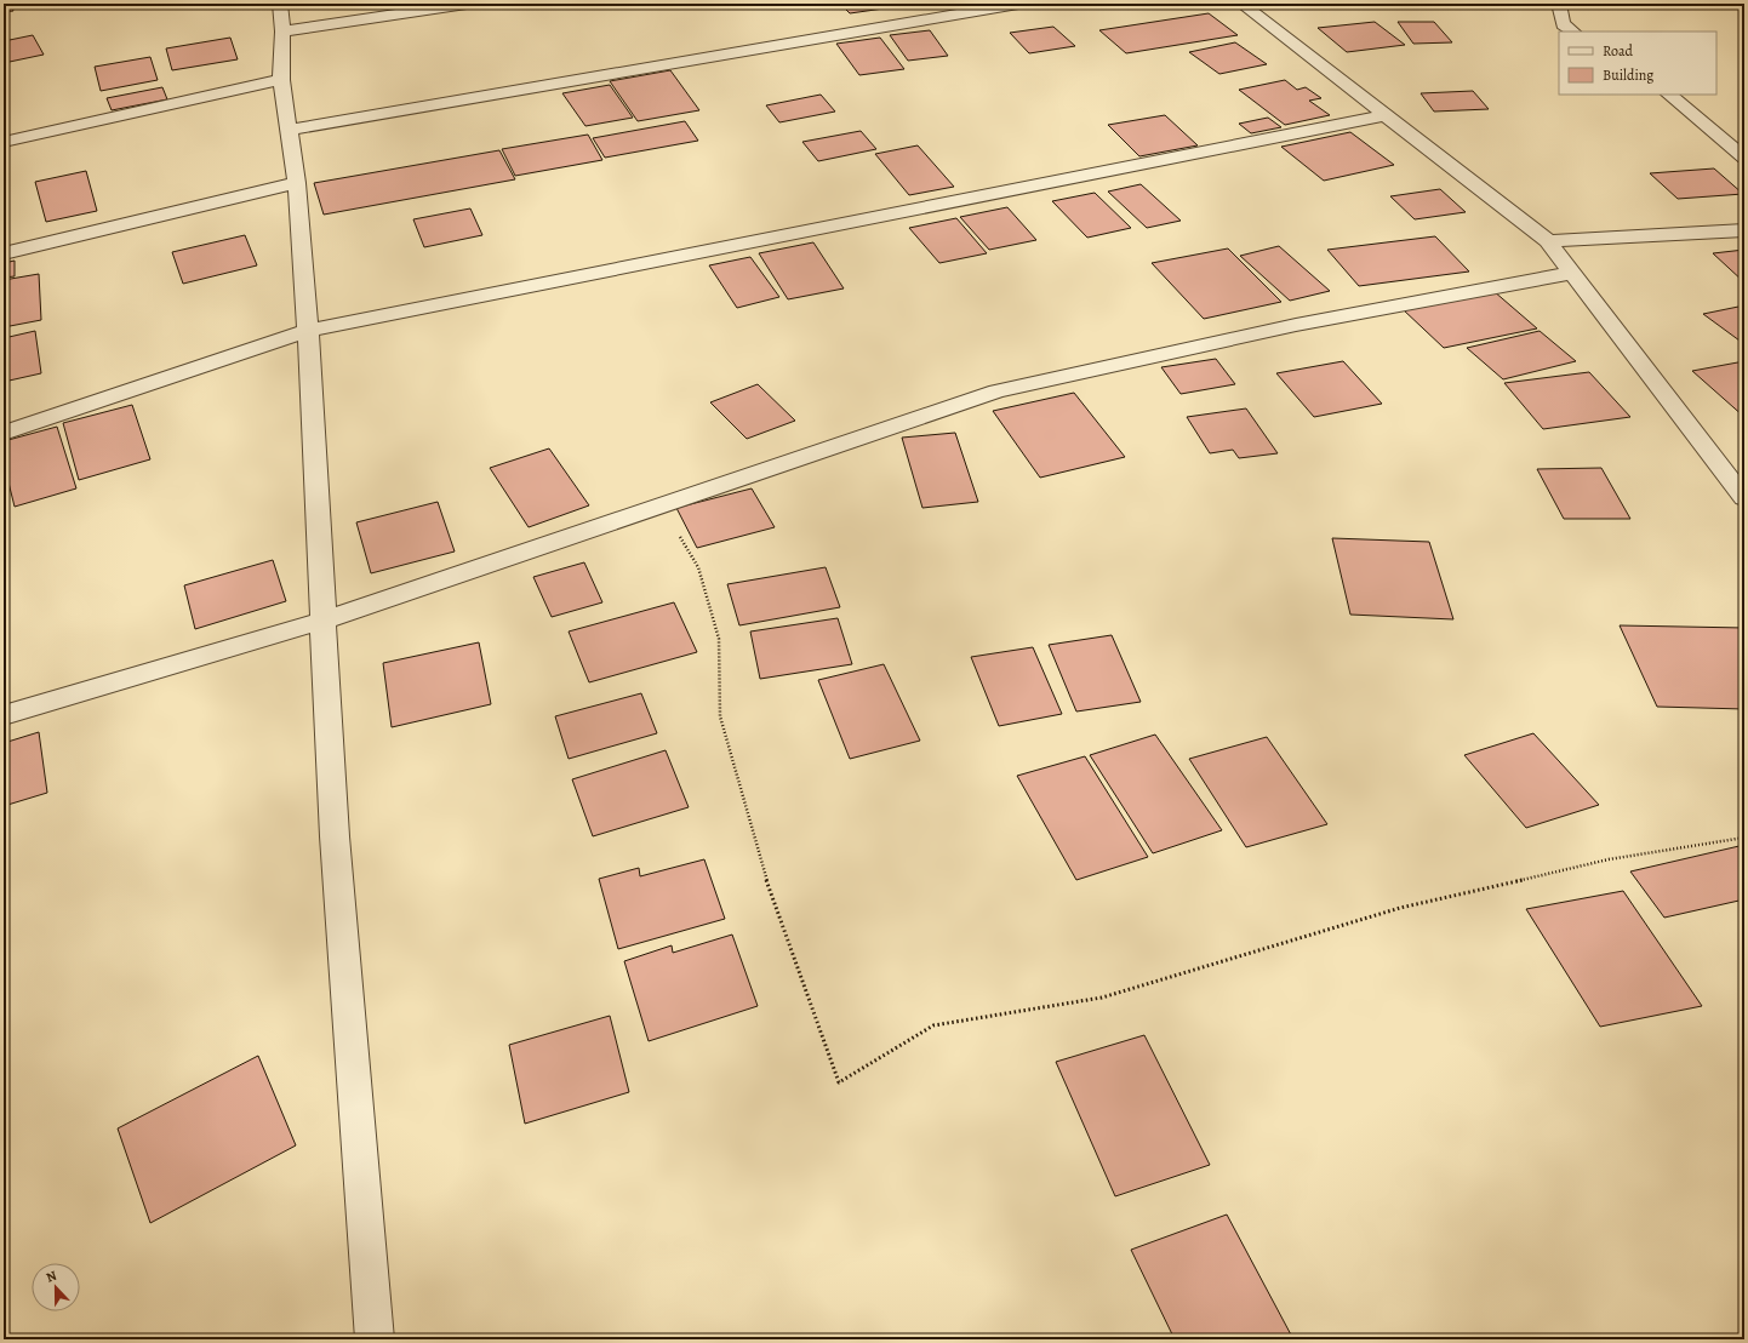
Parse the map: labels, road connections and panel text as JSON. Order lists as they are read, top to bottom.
{
  "legend": ["Road", "Building"],
  "north": "top"
}
